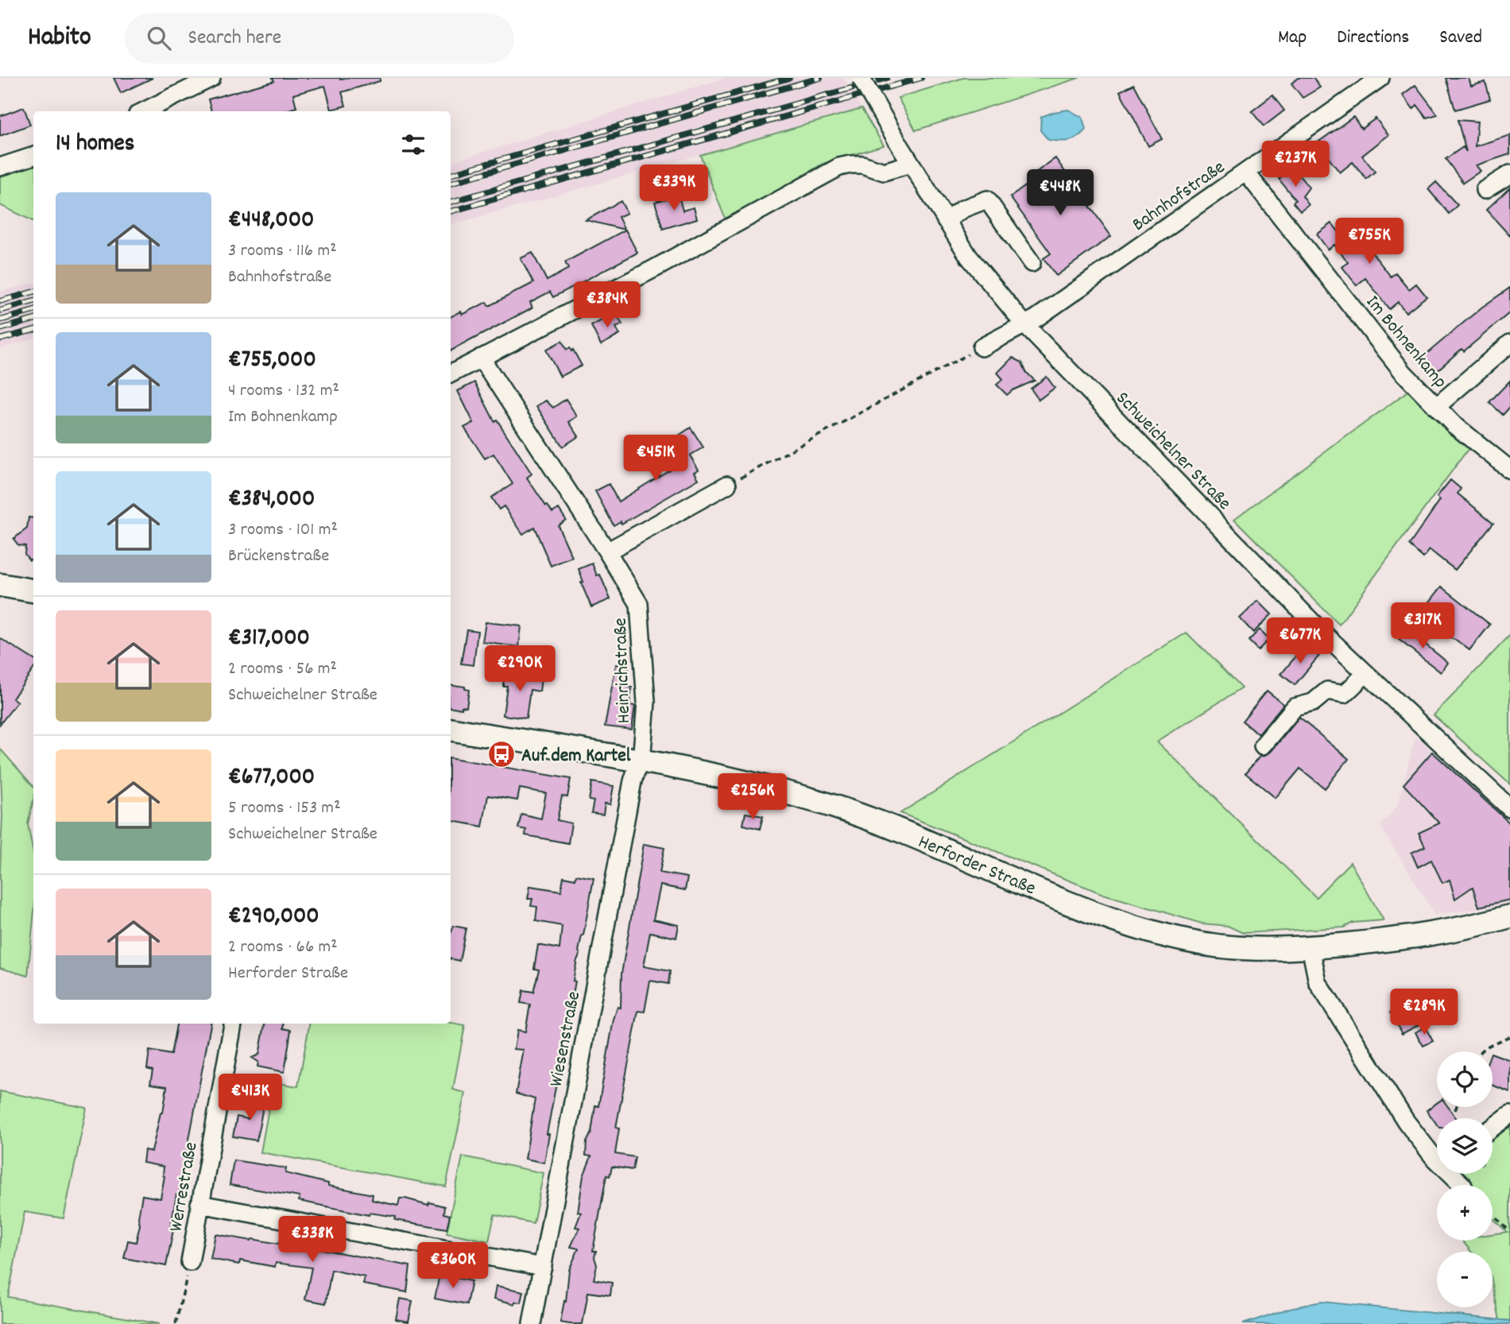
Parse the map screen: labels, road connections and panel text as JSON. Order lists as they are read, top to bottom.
{
  "streets": {
    "main road": ["Herforder Straße"],
    "street": [
      "Bahnhofstraße",
      "Im Bohnenkamp",
      "Schweichelner Straße",
      "Heinrichstraße",
      "Wiesenstraße",
      "Werrestraße"
    ]
  },
  "crossings": [
    ["Bahnhofstraße", "Im Bohnenkamp"],
    ["Bahnhofstraße", "Schweichelner Straße"],
    ["Heinrichstraße", "Herforder Straße"],
    ["Heinrichstraße", "Wiesenstraße"],
    ["Herforder Straße", "Wiesenstraße"]
  ],
  "places": {
    "bus stop": ["Auf dem Kartel"]
  },
  "page": {
    "header": "Habito",
    "search": "Search here",
    "nav": ["Map", "Directions", "Saved"],
    "heading": "14 homes",
    "price": [
      "€237K",
      "€339K",
      "€448K",
      "€755K",
      "€384K",
      "€451K",
      "€317K",
      "€677K",
      "€290K",
      "€256K",
      "€289K",
      "€413K",
      "€338K",
      "€360K"
    ],
    "list": [
      {
        "name": "€448,000",
        "note": "3 rooms · 116 m² · Bahnhofstraße"
      },
      {
        "name": "€755,000",
        "note": "4 rooms · 132 m² · Im Bohnenkamp"
      },
      {
        "name": "€384,000",
        "note": "3 rooms · 101 m² · Brückenstraße"
      },
      {
        "name": "€317,000",
        "note": "2 rooms · 56 m² · Schweichelner Straße"
      },
      {
        "name": "€677,000",
        "note": "5 rooms · 153 m² · Schweichelner Straße"
      },
      {
        "name": "€290,000",
        "note": "2 rooms · 66 m² · Herforder Straße"
      }
    ],
    "map_buttons": ["+", "−"]
  }
}
